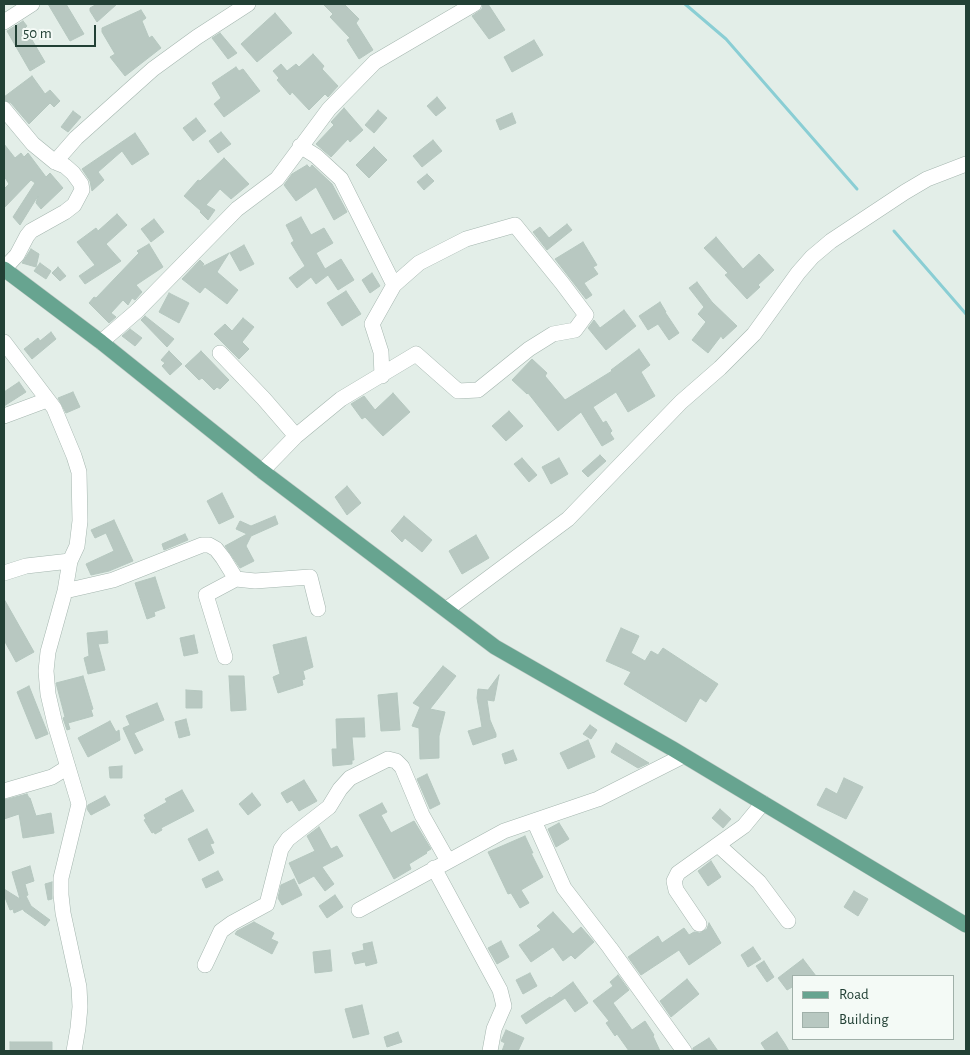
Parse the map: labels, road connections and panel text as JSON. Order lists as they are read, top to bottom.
{
  "legend": ["Road", "Building"],
  "scale_bar": "50 m"
}
